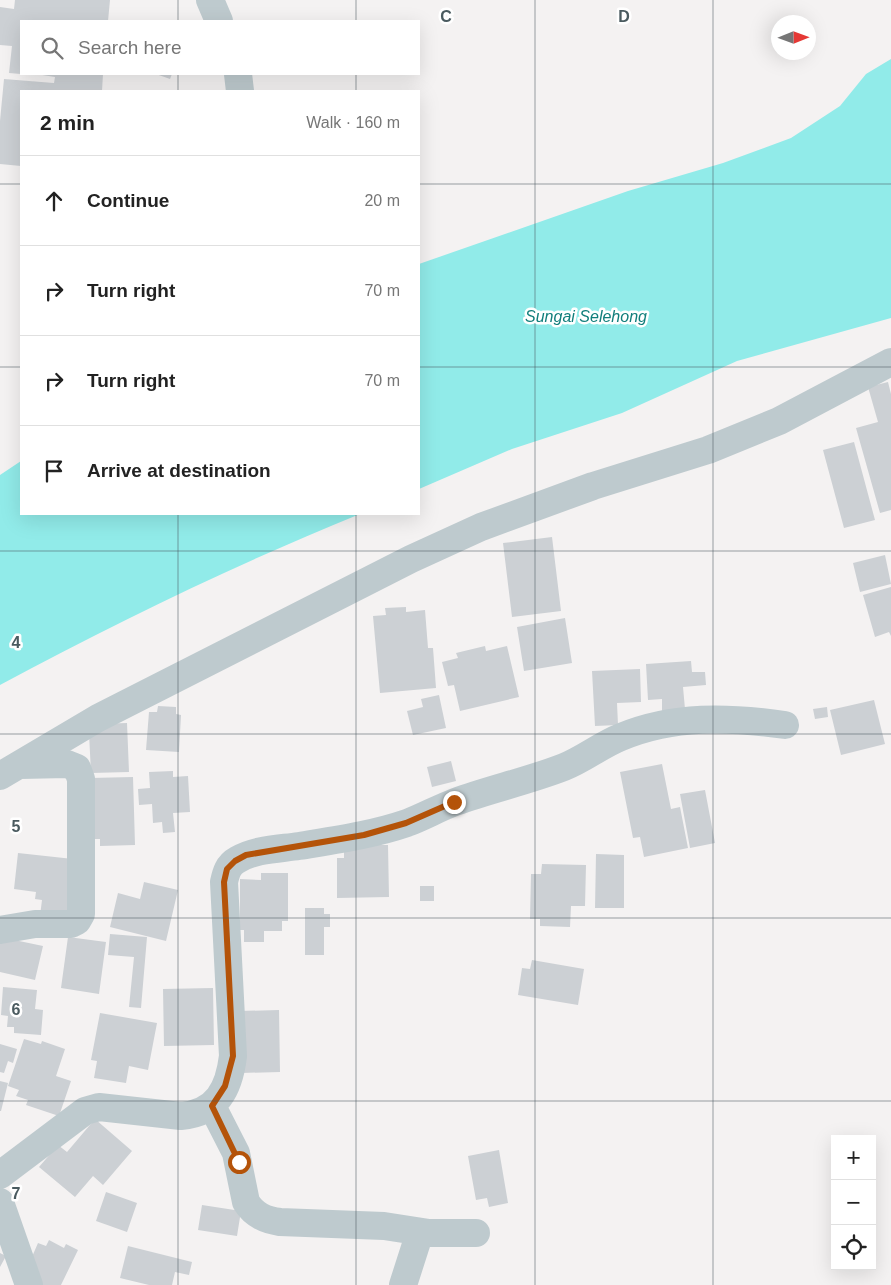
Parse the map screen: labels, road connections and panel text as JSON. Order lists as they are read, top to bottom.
{
  "water": ["Sungai Selehong"],
  "north": "right",
  "page": {
    "search": "Search here",
    "heading": ["2 min", "Walk · 160 m"],
    "list": [
      ["Continue", "20 m"],
      ["Turn right", "70 m"],
      ["Turn right", "70 m"],
      "Arrive at destination"
    ],
    "map_buttons": ["+", "−"]
  },
  "grid": {
    "columns": ["C", "D"],
    "rows": [
      "4",
      "5",
      "6",
      "7"
    ]
  }
}
